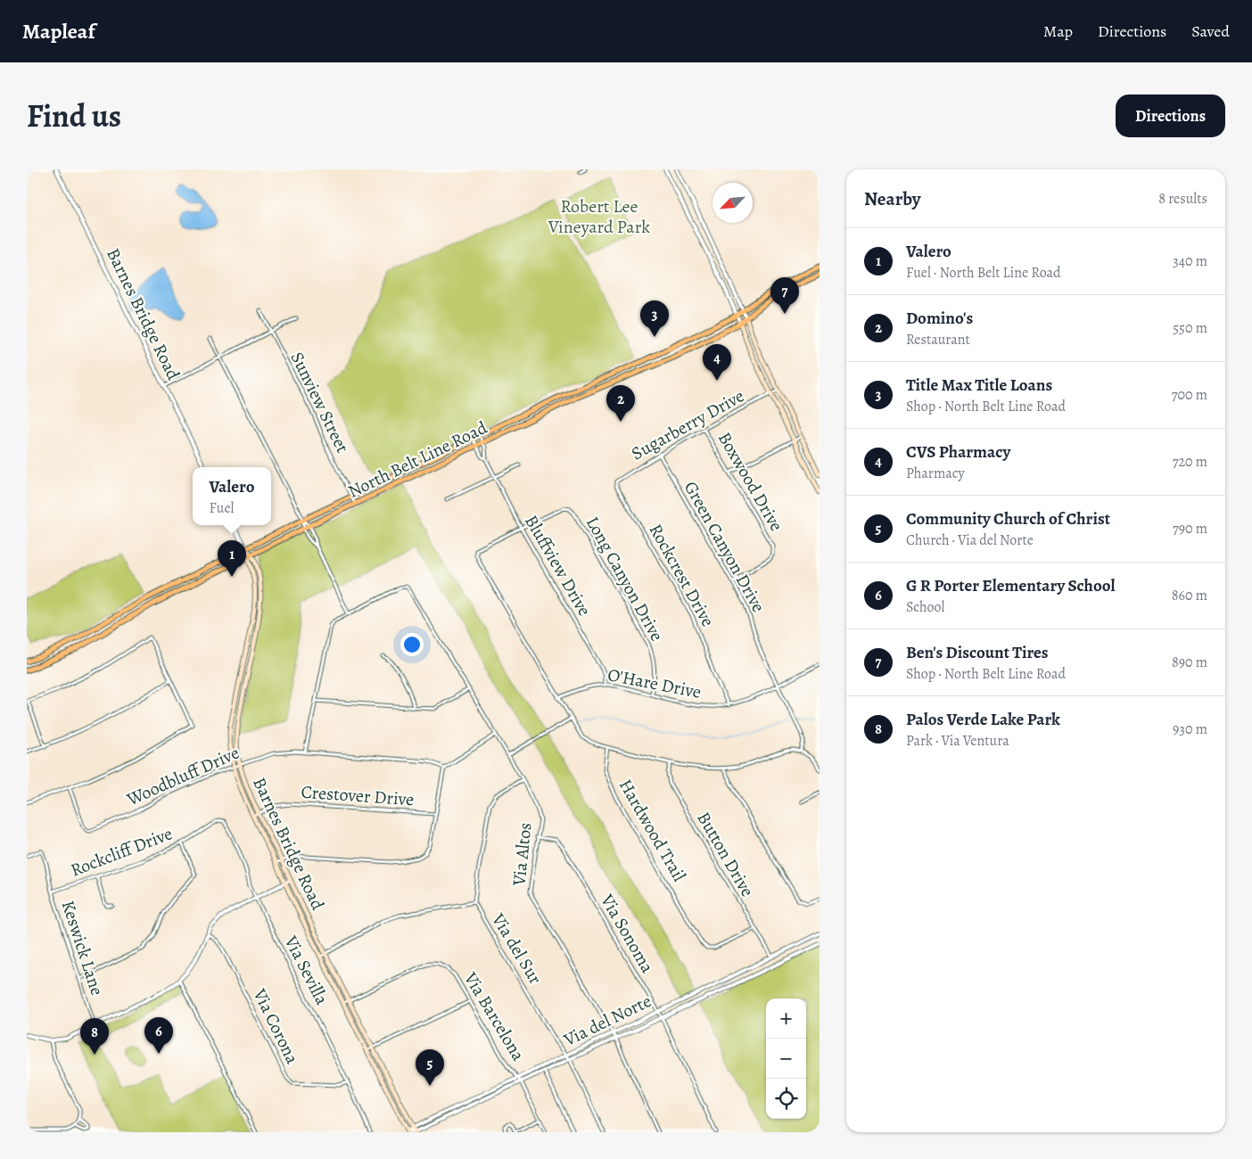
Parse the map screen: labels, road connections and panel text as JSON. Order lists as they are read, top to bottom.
{
  "streets": {
    "main road": ["Barnes Bridge Road", "North Belt Line Road"],
    "street": [
      "Sunview Street",
      "Sugarberry Drive",
      "Boxwood Drive",
      "Green Canyon Drive",
      "Bluffview Drive",
      "Rockcrest Drive",
      "Long Canyon Drive",
      "O'Hare Drive",
      "Woodbluff Drive",
      "Crestover Drive",
      "Hardwood Trail",
      "Rockcliff Drive",
      "Via Altos",
      "Button Drive",
      "Via Sonoma",
      "Keswick Lane",
      "Via del Sur",
      "Via Sevilla",
      "Via Barcelona",
      "Via del Norte",
      "Via Corona"
    ]
  },
  "crossings": [
    ["Barnes Bridge Road", "North Belt Line Road"],
    ["Barnes Bridge Road", "Woodbluff Drive"],
    ["Barnes Bridge Road", "Crestover Drive"],
    ["Barnes Bridge Road", "Via Barcelona"],
    ["Barnes Bridge Road", "Via del Norte"],
    ["Sunview Street", "North Belt Line Road"],
    ["Sugarberry Drive", "Boxwood Drive"],
    ["Sugarberry Drive", "Green Canyon Drive"],
    ["Sugarberry Drive", "Rockcrest Drive"],
    ["North Belt Line Road", "Bluffview Drive"],
    ["Boxwood Drive", "Green Canyon Drive"],
    ["Green Canyon Drive", "O'Hare Drive"],
    ["Bluffview Drive", "Long Canyon Drive"],
    ["Bluffview Drive", "O'Hare Drive"],
    ["Rockcrest Drive", "O'Hare Drive"],
    ["Long Canyon Drive", "O'Hare Drive"],
    ["Hardwood Trail", "Button Drive"],
    ["Rockcliff Drive", "Keswick Lane"],
    ["Rockcliff Drive", "Via Sevilla"],
    ["Via Altos", "Via Sonoma"],
    ["Via Altos", "Via del Sur"],
    ["Via Altos", "Via del Norte"],
    ["Button Drive", "Via del Norte"],
    ["Via Sonoma", "Via del Norte"],
    ["Via del Sur", "Via del Norte"],
    ["Via Sevilla", "Via Corona"],
    ["Via Barcelona", "Via del Norte"]
  ],
  "parks": ["Robert Lee Vineyard Park"],
  "north": "bottom left",
  "page": {
    "header": "Mapleaf",
    "nav": ["Map", "Directions", "Saved"],
    "title": "Find us",
    "buttons": "Directions",
    "heading": ["Nearby", "8 results"],
    "list": [
      {
        "mark": "1",
        "name": "Valero",
        "note": "Fuel · North Belt Line Road",
        "value": "340 m"
      },
      {
        "mark": "2",
        "name": "Domino's",
        "note": "Restaurant",
        "value": "550 m"
      },
      {
        "mark": "3",
        "name": "Title Max Title Loans",
        "note": "Shop · North Belt Line Road",
        "value": "700 m"
      },
      {
        "mark": "4",
        "name": "CVS Pharmacy",
        "note": "Pharmacy",
        "value": "720 m"
      },
      {
        "mark": "5",
        "name": "Community Church of Christ",
        "note": "Church · Via del Norte",
        "value": "790 m"
      },
      {
        "mark": "6",
        "name": "G R Porter Elementary School",
        "note": "School",
        "value": "860 m"
      },
      {
        "mark": "7",
        "name": "Ben's Discount Tires",
        "note": "Shop · North Belt Line Road",
        "value": "890 m"
      },
      {
        "mark": "8",
        "name": "Palos Verde Lake Park",
        "note": "Park · Via Ventura",
        "value": "930 m"
      }
    ],
    "pins": [
      "7",
      "3",
      "4",
      "2",
      "1",
      "6",
      "8",
      "5"
    ],
    "popup": ["Valero", "Fuel"],
    "map_buttons": ["+", "−"]
  }
}
